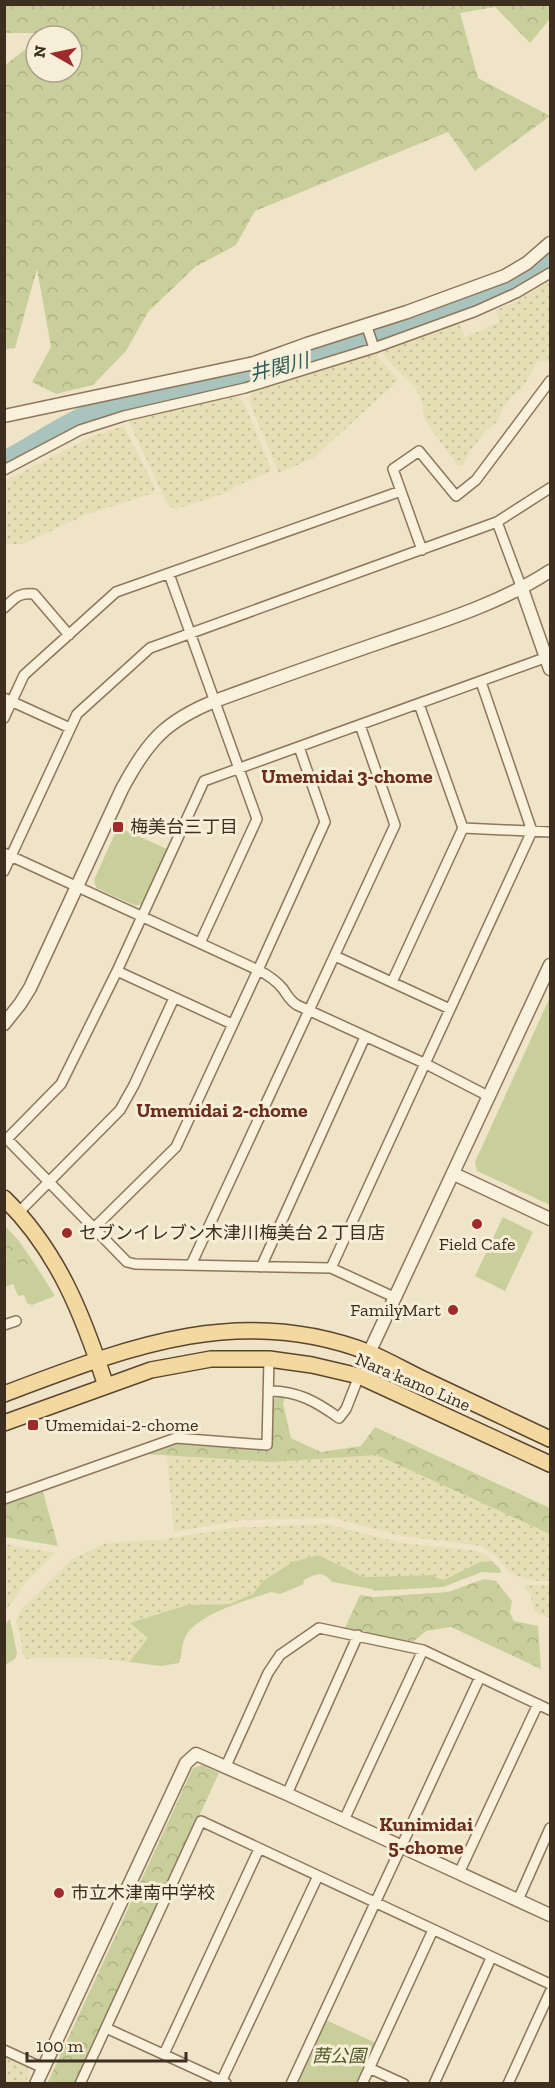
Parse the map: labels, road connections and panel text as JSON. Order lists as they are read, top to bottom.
{
  "streets": {
    "main road": ["Nara kamo Line"]
  },
  "districts": ["Umemidai 3-chome", "Umemidai 2-chome", "Kunimidai 5-chome"],
  "water": ["井関川"],
  "parks": ["茜公園"],
  "places": {
    "transit": ["梅美台三丁目", "Umemidai-2-chome"],
    "other": [
      "Field Cafe",
      "セブンイレブン木津川梅美台２丁目店",
      "FamilyMart",
      "市立木津南中学校"
    ]
  },
  "scale_bar": "100 m",
  "north": "left"
}
